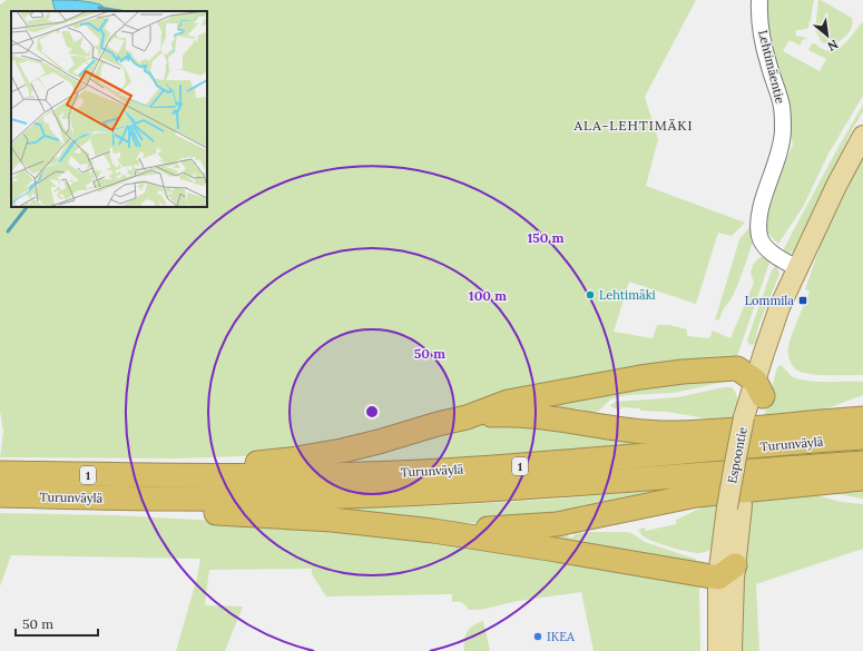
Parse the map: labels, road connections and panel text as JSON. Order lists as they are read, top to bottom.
{
  "streets": {
    "highway": ["Turunväylä", "1"],
    "main road": ["Espoontie"],
    "street": ["Lehtimäentie"]
  },
  "crossings": [
    ["Lehtimäentie", "Espoontie"]
  ],
  "districts": ["ALA-LEHTIMÄKI"],
  "places": {
    "other": ["Lehtimäki", "IKEA"],
    "transit": ["Lommila"]
  },
  "scale_bar": "50 m",
  "north": "bottom right",
  "rings": ["150 m", "100 m", "50 m"]
}
